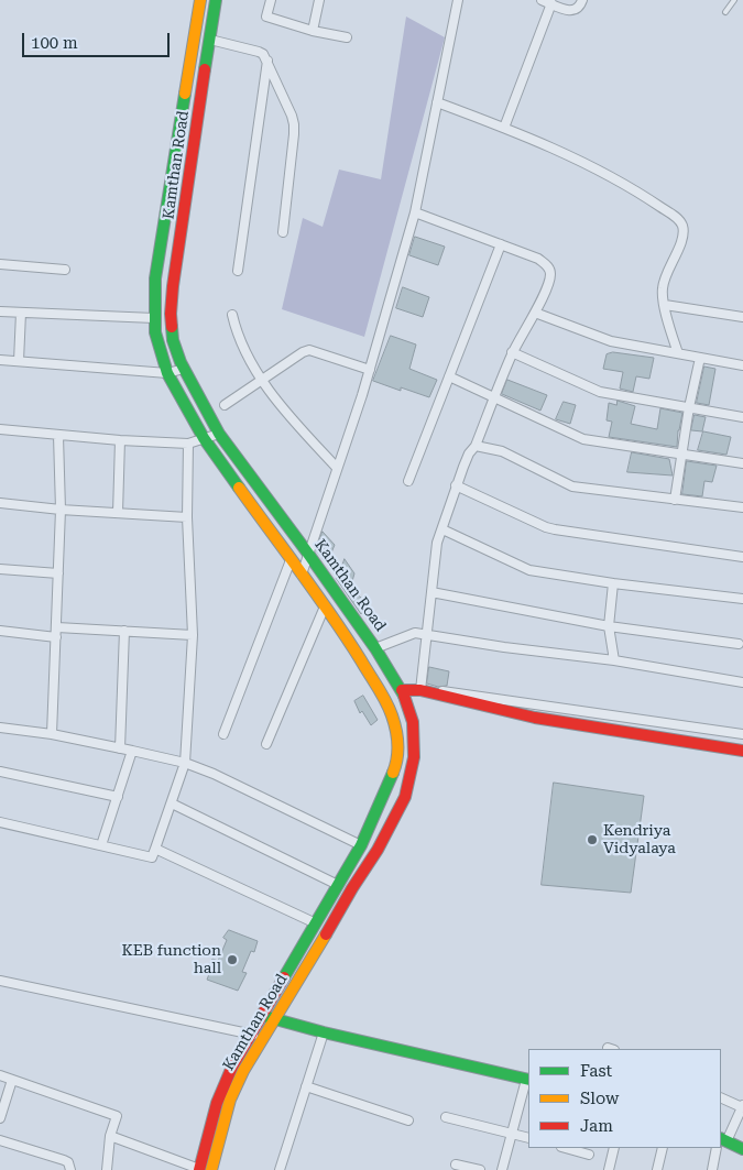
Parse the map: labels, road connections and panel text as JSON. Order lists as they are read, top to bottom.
{
  "streets": {
    "main road": ["Kamthan Road"]
  },
  "places": ["Kendriya Vidyalaya", "KEB function hall"],
  "legend": ["Fast", "Slow", "Jam"],
  "scale_bar": "100 m"
}
